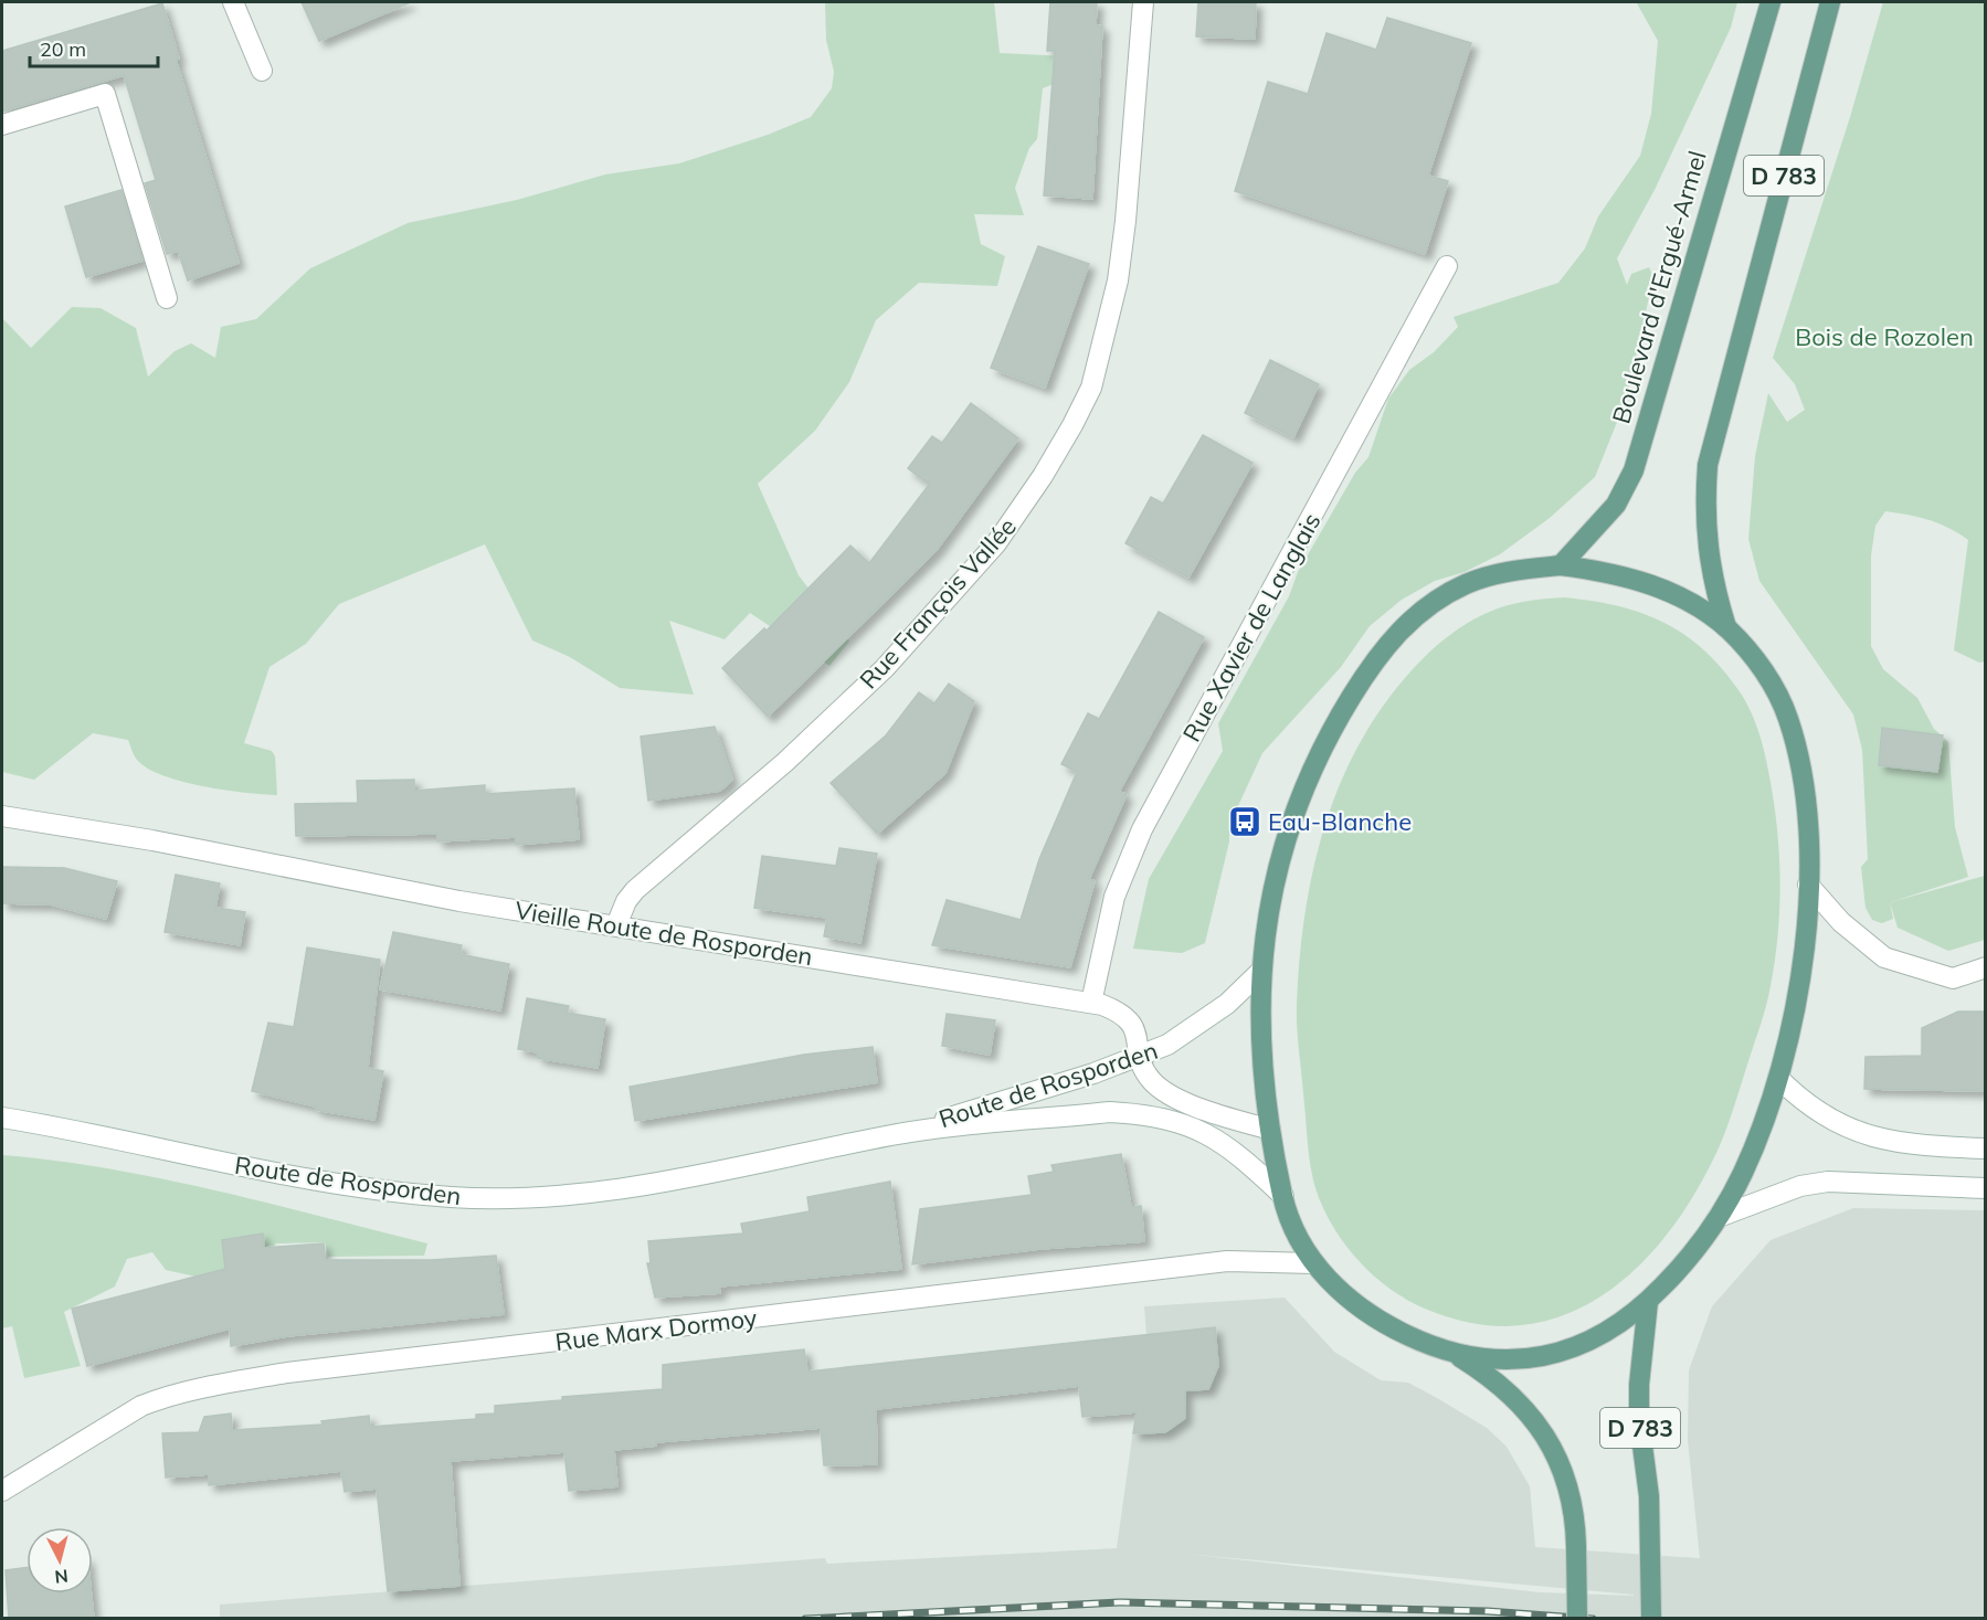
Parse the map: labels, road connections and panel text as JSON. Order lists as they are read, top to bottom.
{
  "streets": {
    "main road": ["D 783", "Boulevard d'Ergué-Armel"],
    "street": [
      "Rue François Vallée",
      "Rue Xavier de Langlais",
      "Vieille Route de Rosporden",
      "Route de Rosporden",
      "Rue Marx Dormoy"
    ]
  },
  "crossings": [
    ["Rue François Vallée", "Vieille Route de Rosporden"],
    ["Rue Xavier de Langlais", "Vieille Route de Rosporden"],
    ["Vieille Route de Rosporden", "Route de Rosporden"]
  ],
  "parks": ["Bois de Rozolen"],
  "places": {
    "bus stop": ["Eau-Blanche"]
  },
  "scale_bar": "20 m",
  "north": "bottom"
}
